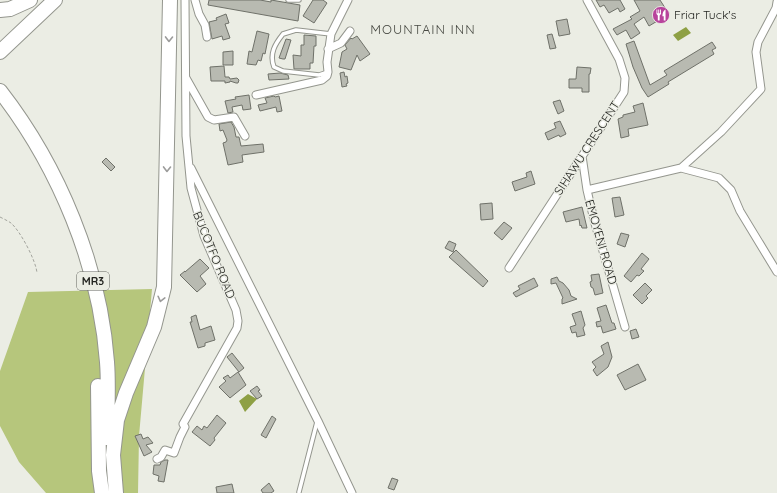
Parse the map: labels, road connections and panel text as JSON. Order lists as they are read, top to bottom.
{
  "streets": {
    "highway": ["MR3"],
    "street": ["SIHAWU CRESCENT", "EMOYENI ROAD", "BUCOTFO ROAD"]
  },
  "crossings": [
    ["SIHAWU CRESCENT", "EMOYENI ROAD"]
  ],
  "districts": ["MOUNTAIN INN"],
  "places": {
    "restaurant": ["Friar Tuck's"]
  }
}
